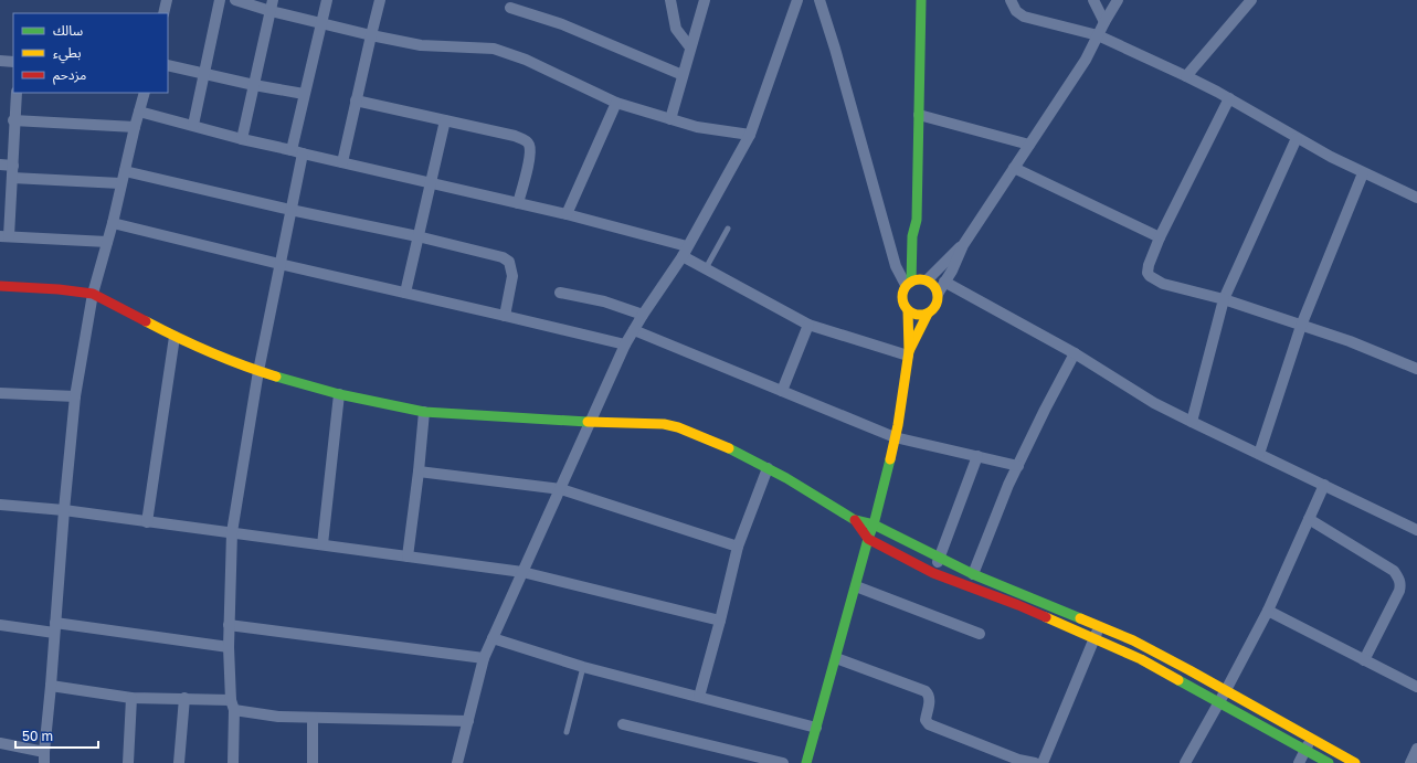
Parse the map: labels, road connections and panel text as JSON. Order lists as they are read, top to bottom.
{
  "legend": ["سالك", "بطيء", "مزدحم"],
  "scale_bar": "50 m"
}
